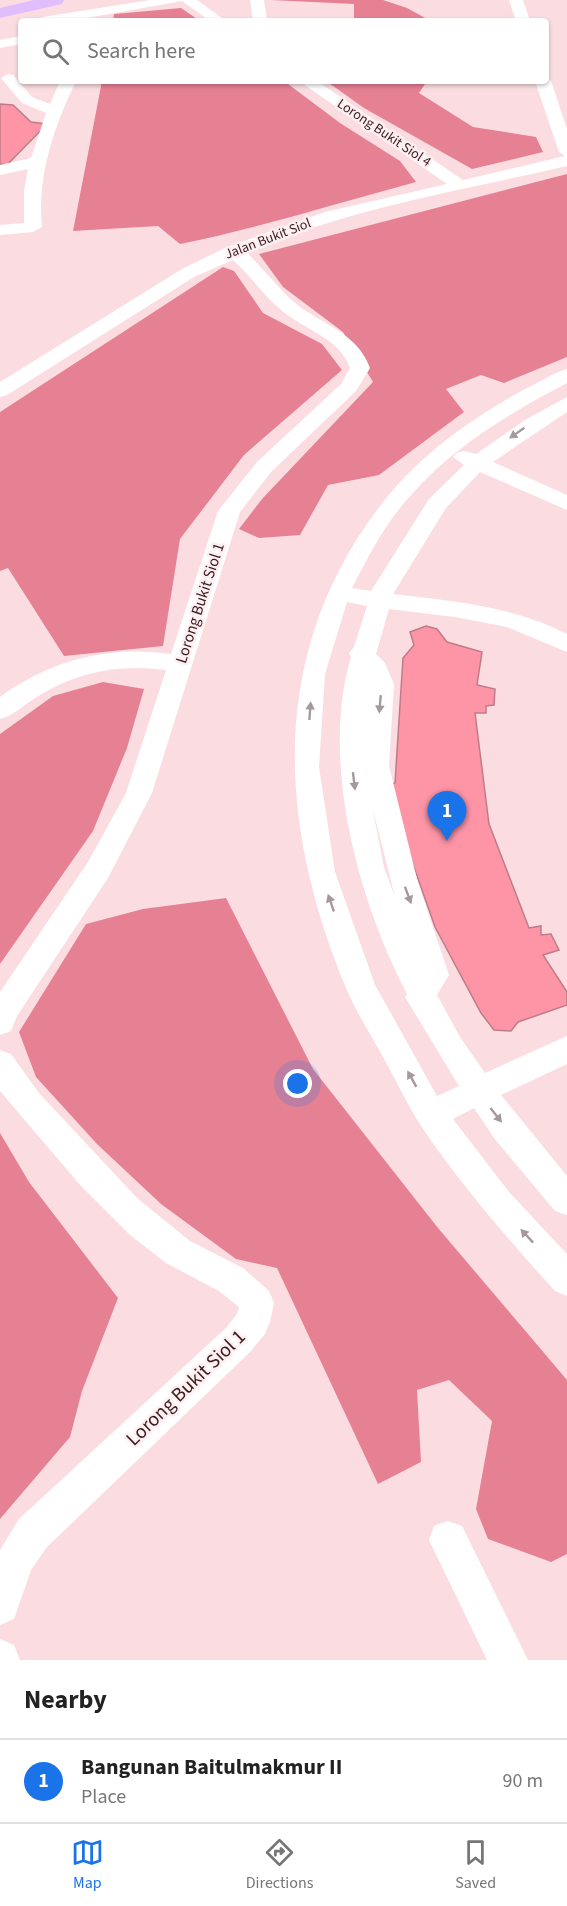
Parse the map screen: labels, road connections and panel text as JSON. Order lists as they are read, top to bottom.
{
  "streets": {
    "street": ["Lorong Bukit Siol 4", "Jalan Bukit Siol", "Lorong Bukit Siol 1"]
  },
  "crossings": [
    ["Lorong Bukit Siol 4", "Jalan Bukit Siol"],
    ["Jalan Bukit Siol", "Lorong Bukit Siol 1"]
  ],
  "page": {
    "search": "Search here",
    "pins": "1",
    "heading": "Nearby",
    "list": [
      {
        "mark": "1",
        "name": "Bangunan Baitulmakmur II",
        "note": "Place",
        "value": "90 m"
      }
    ],
    "nav": ["Map", "Directions", "Saved"]
  }
}
